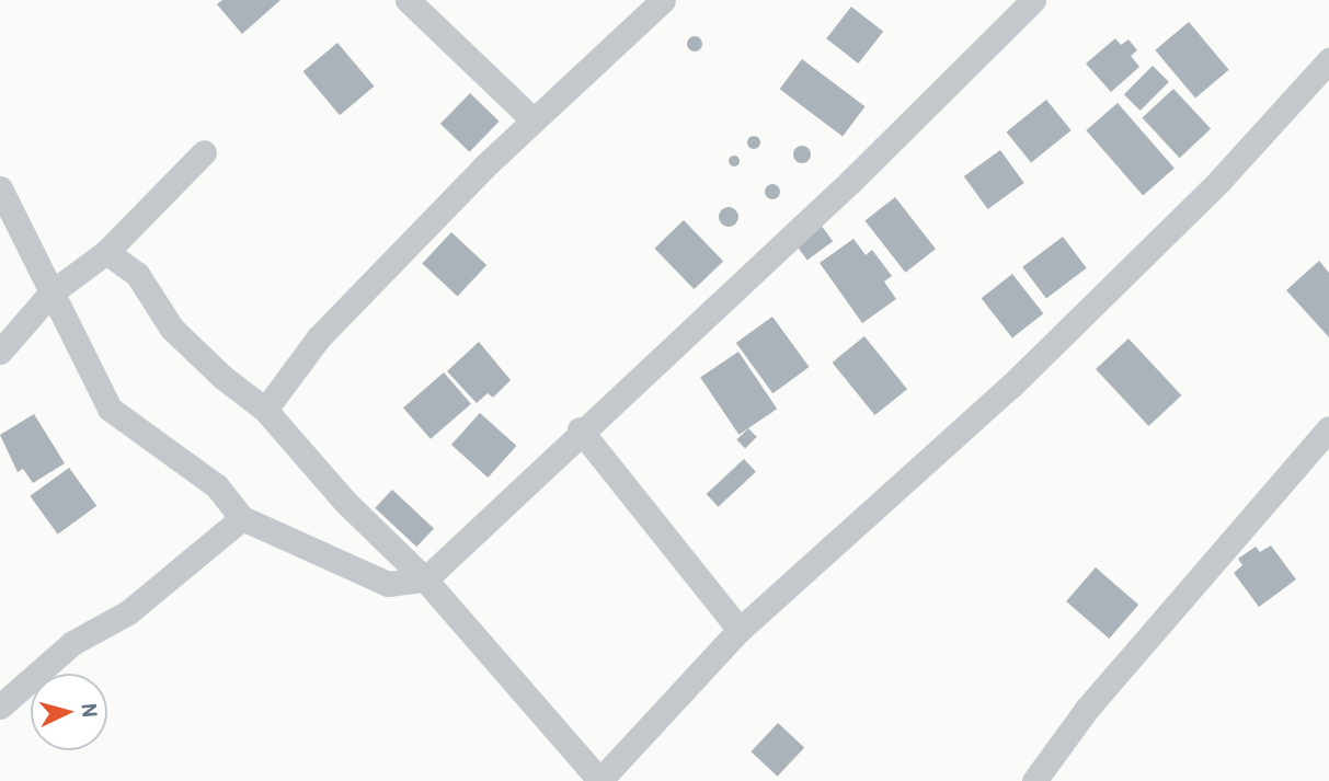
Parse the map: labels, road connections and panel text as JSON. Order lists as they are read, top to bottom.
{
  "north": "right"
}
